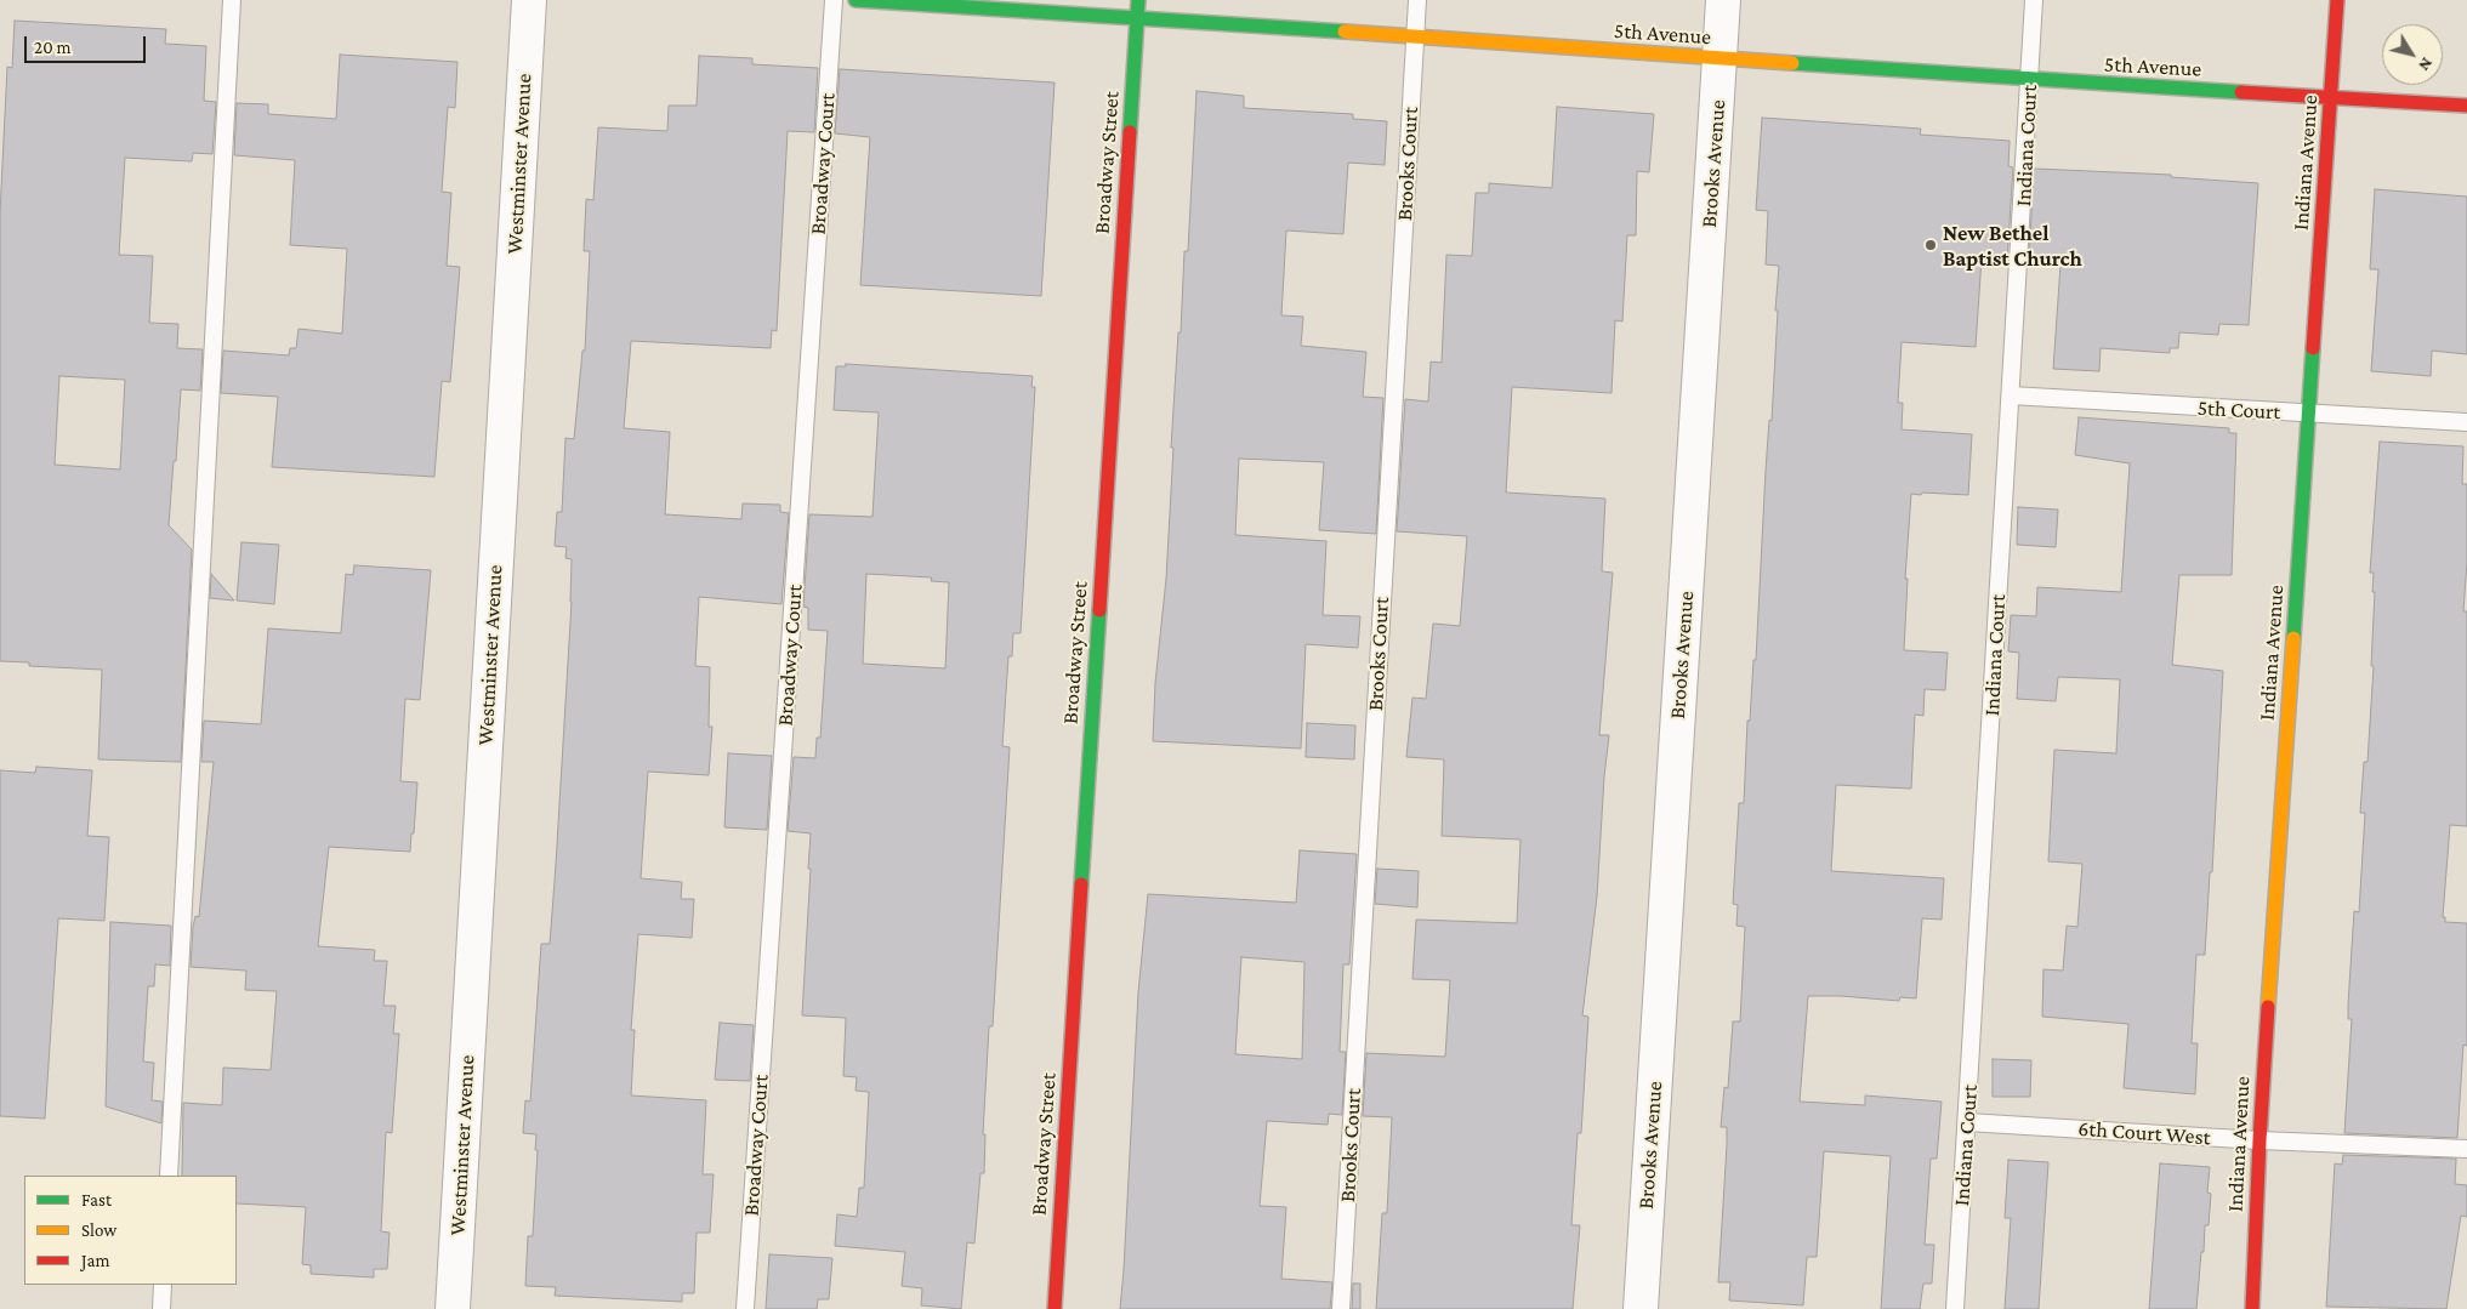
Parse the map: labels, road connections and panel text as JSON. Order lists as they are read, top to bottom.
{
  "streets": {
    "street": [
      "5th Avenue",
      "Broadway Street",
      "Indiana Avenue",
      "Westminster Avenue",
      "Brooks Avenue"
    ],
    "lane": [
      "Indiana Court",
      "Broadway Court",
      "Brooks Court",
      "5th Court",
      "6th Court West"
    ]
  },
  "crossings": [
    ["5th Avenue", "Indiana Court"],
    ["5th Avenue", "Broadway Street"],
    ["5th Avenue", "Indiana Avenue"],
    ["5th Avenue", "Brooks Court"],
    ["5th Avenue", "Brooks Avenue"],
    ["Indiana Court", "5th Court"],
    ["Indiana Court", "6th Court West"],
    ["Indiana Avenue", "5th Court"],
    ["Indiana Avenue", "6th Court West"]
  ],
  "places": ["New Bethel Baptist Church"],
  "legend": ["Fast", "Slow", "Jam"],
  "scale_bar": "20 m",
  "north": "bottom right"
}
